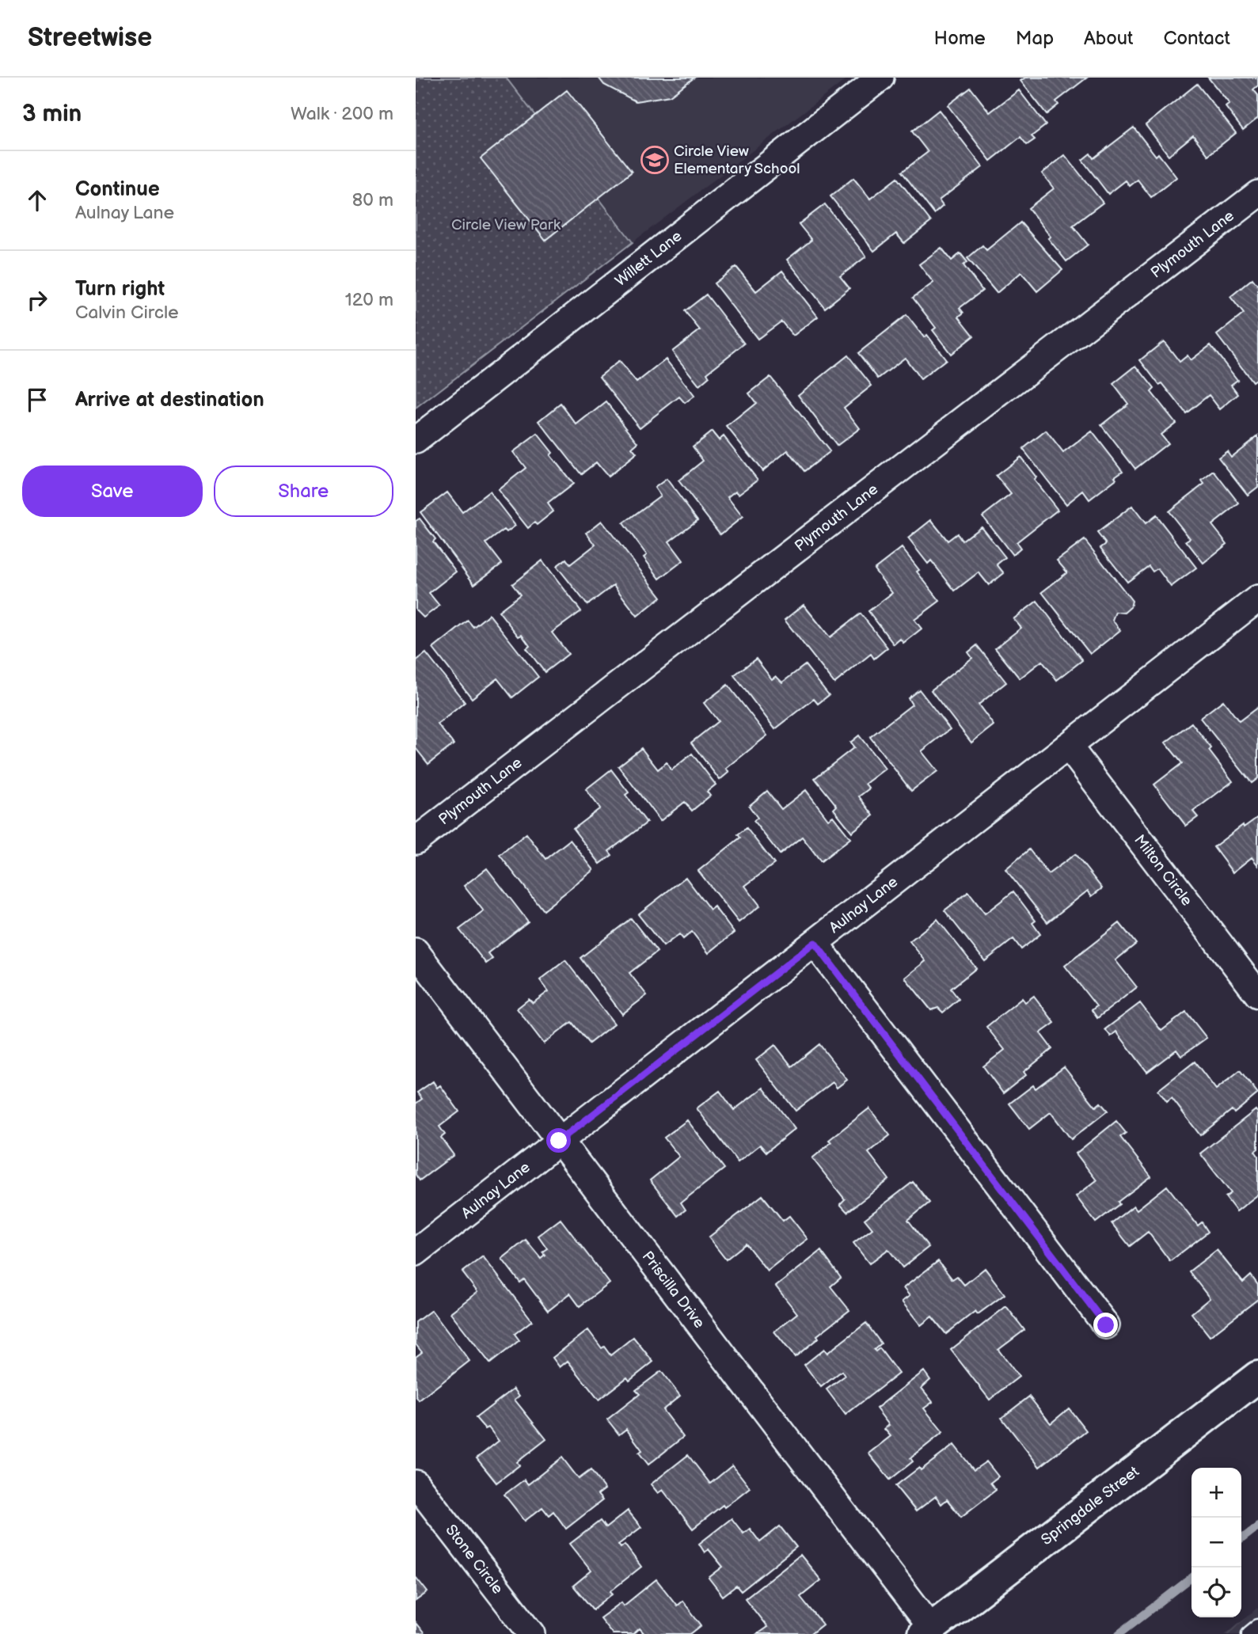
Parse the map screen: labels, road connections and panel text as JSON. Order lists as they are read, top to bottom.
{
  "streets": {
    "main road": ["Springdale Street"],
    "street": [
      "Plymouth Lane",
      "Willett Lane",
      "Milton Circle",
      "Aulnay Lane",
      "Priscilla Drive",
      "Stone Circle"
    ]
  },
  "crossings": [
    ["Milton Circle", "Aulnay Lane"],
    ["Aulnay Lane", "Priscilla Drive"],
    ["Priscilla Drive", "Springdale Street"]
  ],
  "parks": ["Circle View Park"],
  "places": {
    "school or university": ["Circle View Elementary School"]
  },
  "page": {
    "header": "Streetwise",
    "nav": [
      "Home",
      "Map",
      "About",
      "Contact"
    ],
    "heading": ["3 min", "Walk · 200 m"],
    "list": [
      ["Continue", "Aulnay Lane", "80 m"],
      ["Turn right", "Calvin Circle", "120 m"],
      "Arrive at destination"
    ],
    "buttons": ["Save", "Share"],
    "map_buttons": ["+", "−"]
  }
}
